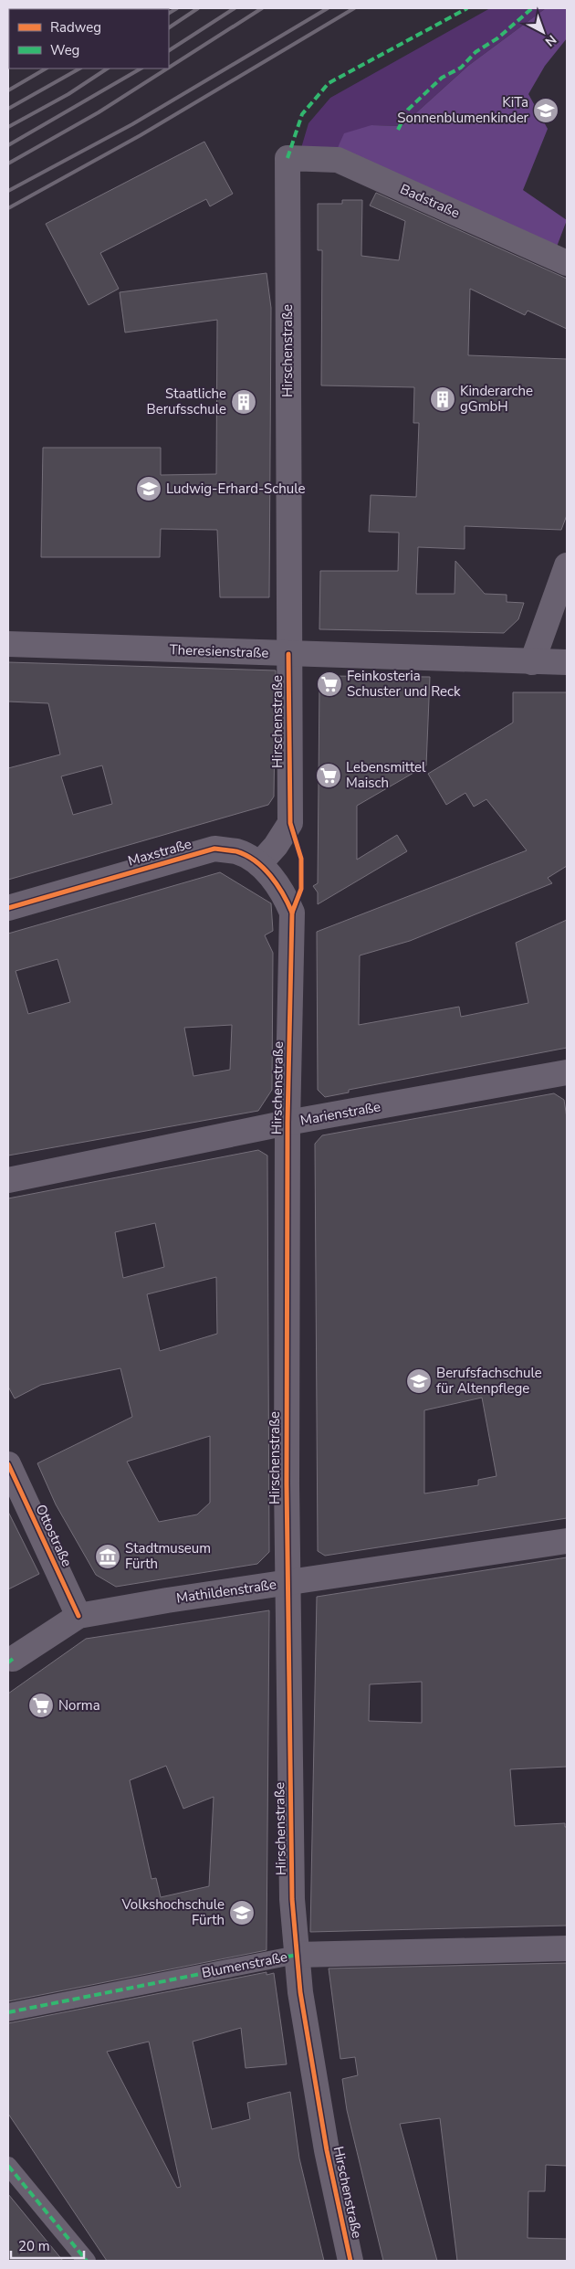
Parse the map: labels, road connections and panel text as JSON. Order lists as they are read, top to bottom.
{
  "streets": {
    "street": [
      "Badstraße",
      "Hirschenstraße",
      "Theresienstraße",
      "Maxstraße",
      "Marienstraße",
      "Ottostraße",
      "Mathildenstraße",
      "Blumenstraße"
    ]
  },
  "crossings": [
    ["Badstraße", "Hirschenstraße"],
    ["Hirschenstraße", "Theresienstraße"],
    ["Hirschenstraße", "Maxstraße"],
    ["Hirschenstraße", "Marienstraße"],
    ["Hirschenstraße", "Mathildenstraße"],
    ["Hirschenstraße", "Blumenstraße"],
    ["Ottostraße", "Mathildenstraße"]
  ],
  "places": {
    "school or university": [
      "KiTa Sonnenblumenkinder",
      "Ludwig-Erhard-Schule",
      "Berufsfachschule für Altenpflege",
      "Volkshochschule Fürth"
    ],
    "building": ["Kinderarche gGmbH", "Staatliche Berufsschule"],
    "supermarket": ["Feinkosteria Schuster und Reck", "Lebensmittel Maisch", "Norma"],
    "museum": ["Stadtmuseum Fürth"]
  },
  "legend": ["Radweg", "Weg"],
  "scale_bar": "20 m",
  "north": "bottom right"
}
